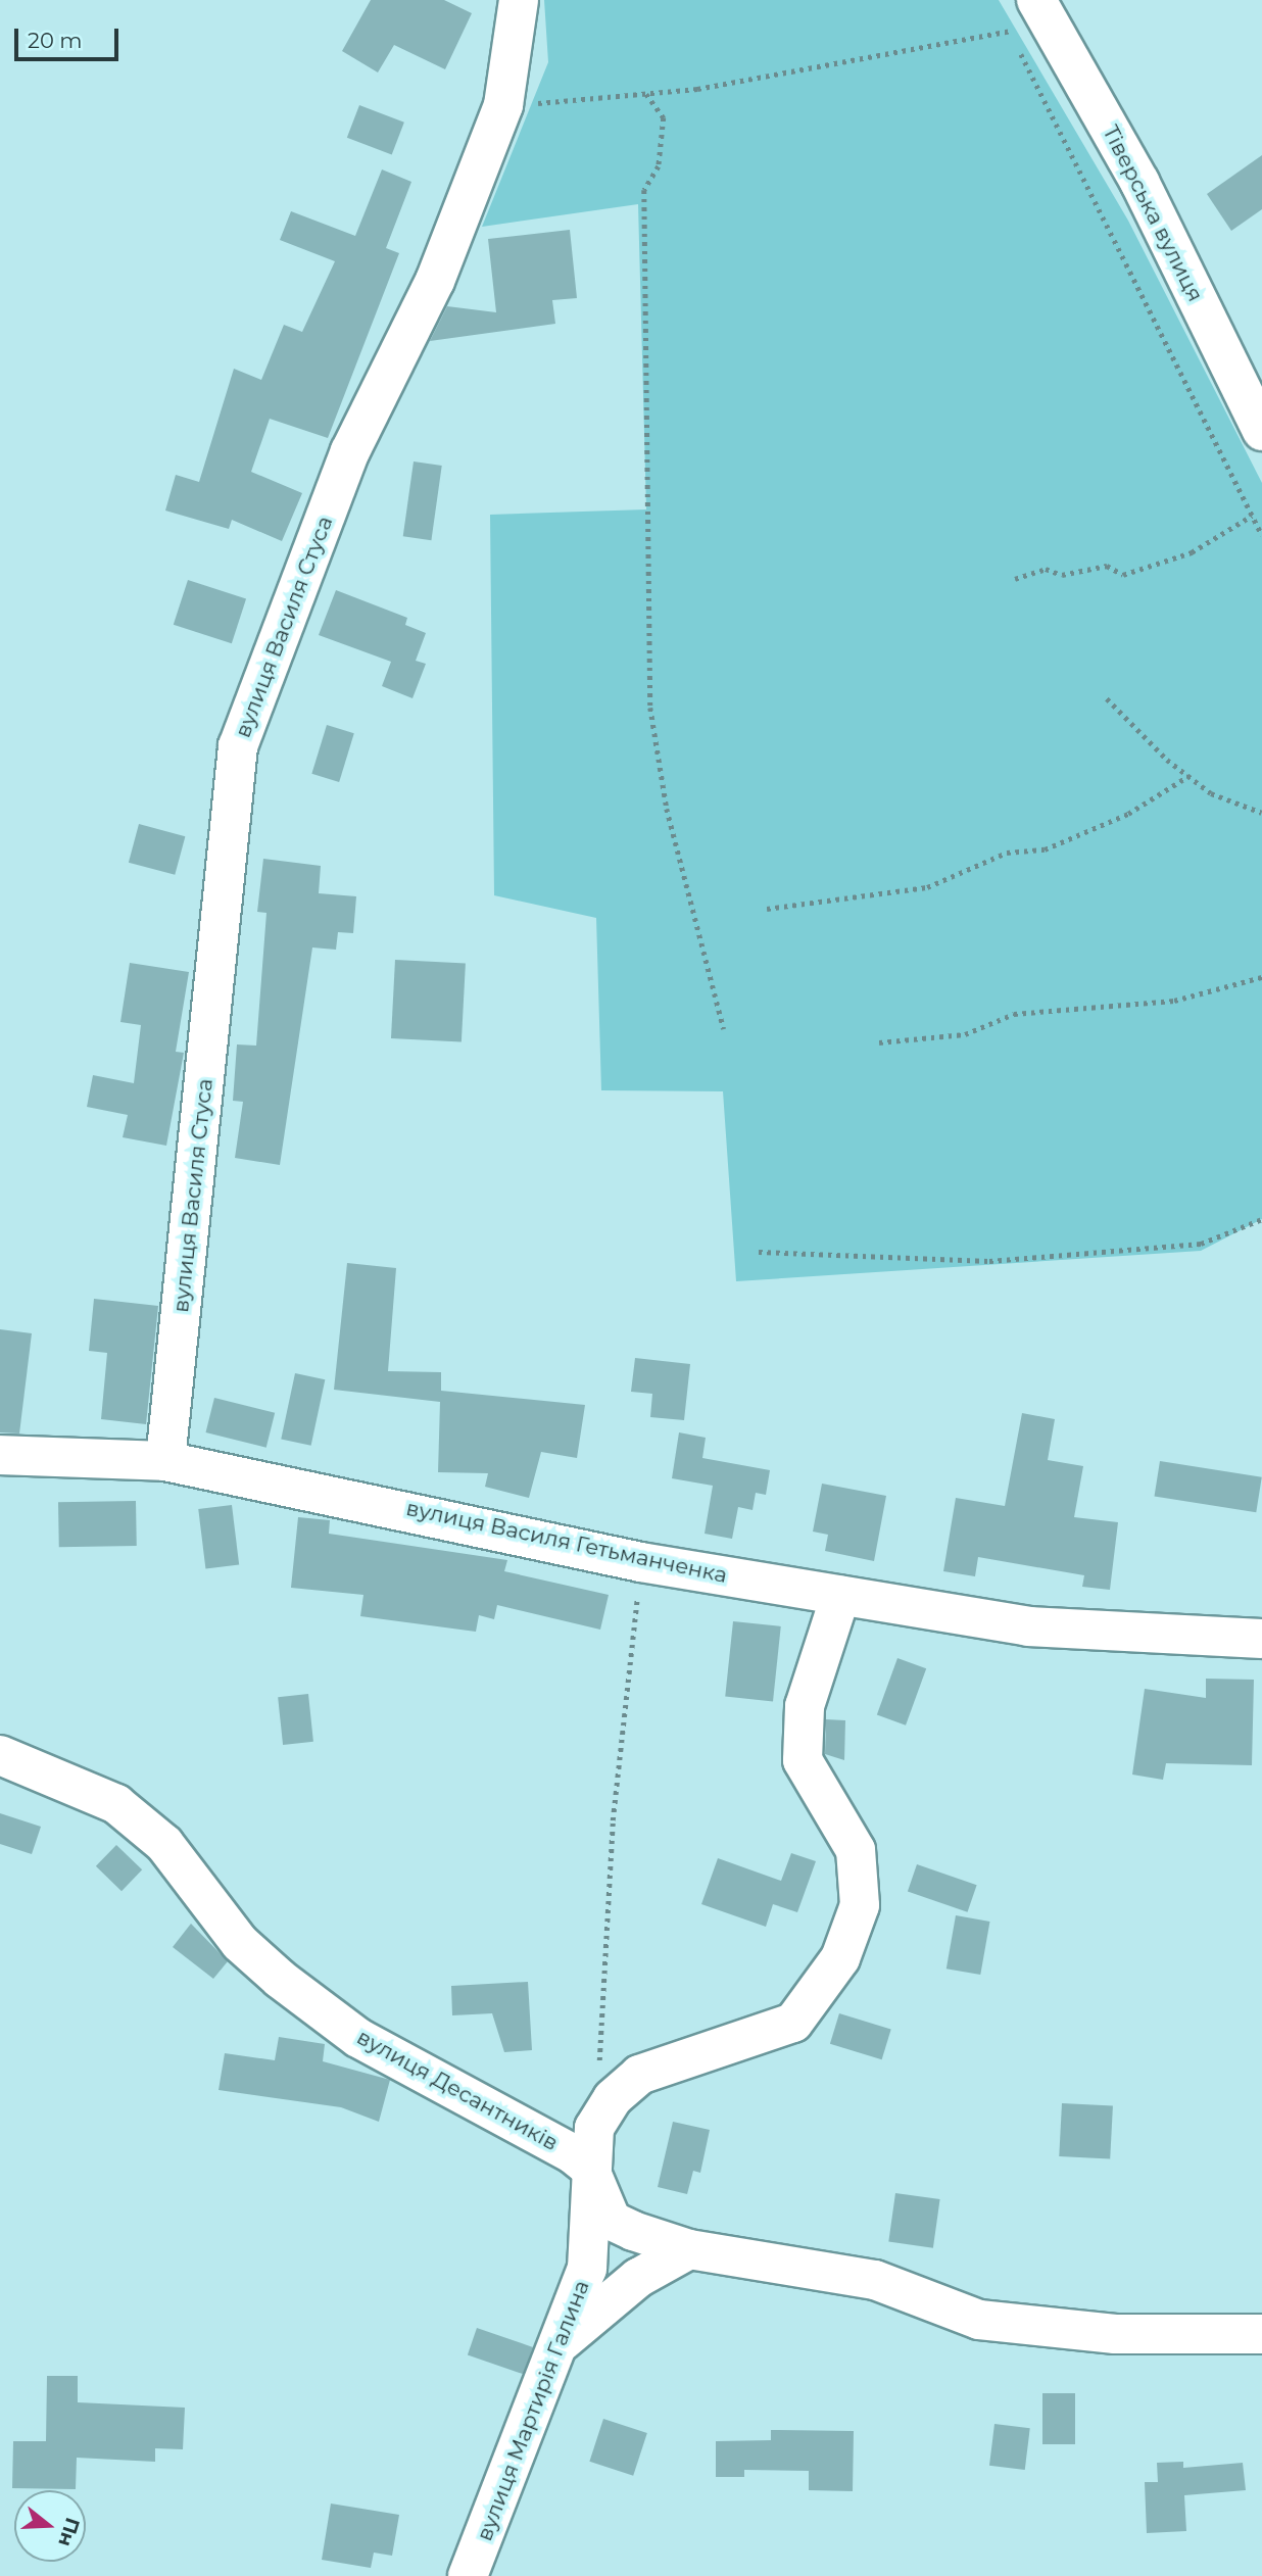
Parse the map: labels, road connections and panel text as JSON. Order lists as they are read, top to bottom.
{
  "streets": {
    "street": [
      "Тіверська вулиця",
      "вулиця Василя Стуса",
      "вулиця Василя Гетьманченка",
      "вулиця Десантників",
      "вулиця Мартирія Галина"
    ]
  },
  "crossings": [
    ["вулиця Василя Стуса", "вулиця Василя Гетьманченка"],
    ["вулиця Василя Гетьманченка", "вулиця Мартирія Галина"],
    ["вулиця Десантників", "вулиця Мартирія Галина"]
  ],
  "scale_bar": "20 m",
  "north": "right"
}
